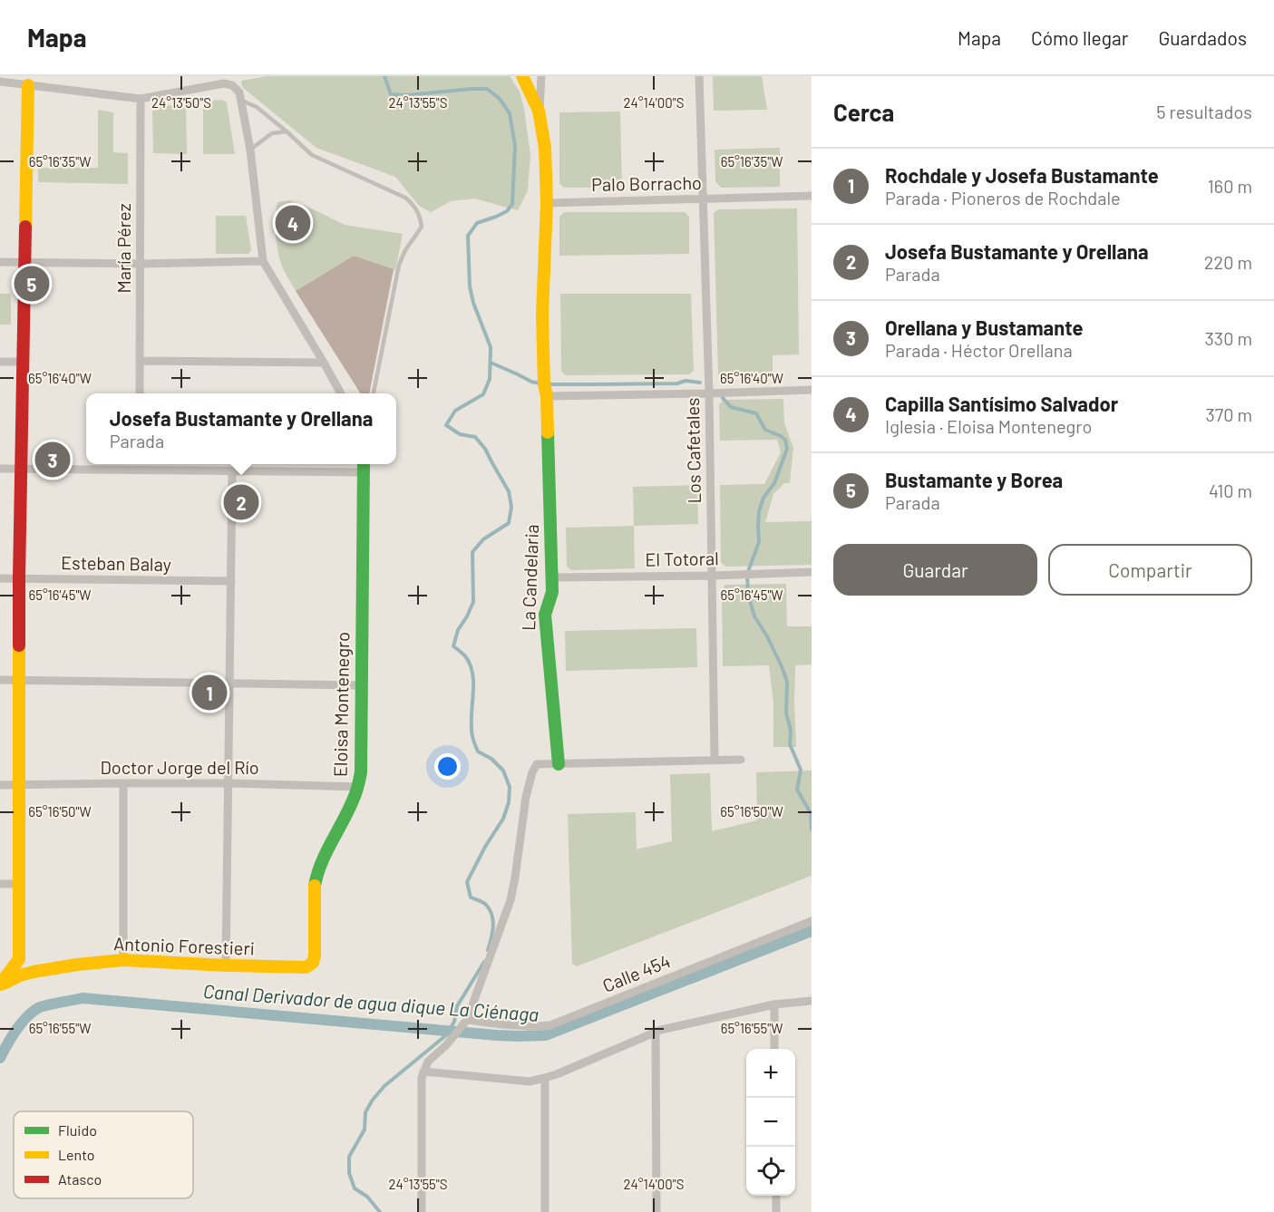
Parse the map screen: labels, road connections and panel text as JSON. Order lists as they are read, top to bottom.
{
  "streets": {
    "street": [
      "Palo Borracho",
      "María Pérez",
      "Los Cafetales",
      "El Totoral",
      "Esteban Balay",
      "La Candelaria",
      "Eloisa Montenegro",
      "Doctor Jorge del Río",
      "Antonio Forestieri",
      "Calle 454"
    ]
  },
  "crossings": [
    ["Palo Borracho", "Los Cafetales"],
    ["Palo Borracho", "La Candelaria"],
    ["Los Cafetales", "El Totoral"],
    ["El Totoral", "La Candelaria"],
    ["Eloisa Montenegro", "Doctor Jorge del Río"],
    ["Eloisa Montenegro", "Antonio Forestieri"]
  ],
  "water": ["Canal Derivador de agua dique La Ciénaga"],
  "legend": ["Fluido", "Lento", "Atasco"],
  "page": {
    "header": "Mapa",
    "nav": ["Mapa", "Cómo llegar", "Guardados"],
    "heading": ["Cerca", "5 resultados"],
    "list": [
      {
        "mark": "1",
        "name": "Rochdale y Josefa Bustamante",
        "note": "Parada · Pioneros de Rochdale",
        "value": "160 m"
      },
      {
        "mark": "2",
        "name": "Josefa Bustamante y Orellana",
        "note": "Parada",
        "value": "220 m"
      },
      {
        "mark": "3",
        "name": "Orellana y Bustamante",
        "note": "Parada · Héctor Orellana",
        "value": "330 m"
      },
      {
        "mark": "4",
        "name": "Capilla Santísimo Salvador",
        "note": "Iglesia · Eloisa Montenegro",
        "value": "370 m"
      },
      {
        "mark": "5",
        "name": "Bustamante y Borea",
        "note": "Parada",
        "value": "410 m"
      }
    ],
    "pins": [
      "4",
      "5",
      "3",
      "2",
      "1"
    ],
    "popup": ["Josefa Bustamante y Orellana", "Parada"],
    "buttons": ["Guardar", "Compartir"],
    "map_buttons": ["+", "−"]
  },
  "coordinates": [
    "24°13'50\"S",
    "24°13'55\"S",
    "24°14'00\"S",
    "65°16'35\"W",
    "65°16'40\"W",
    "65°16'45\"W",
    "65°16'50\"W",
    "65°16'55\"W"
  ]
}
